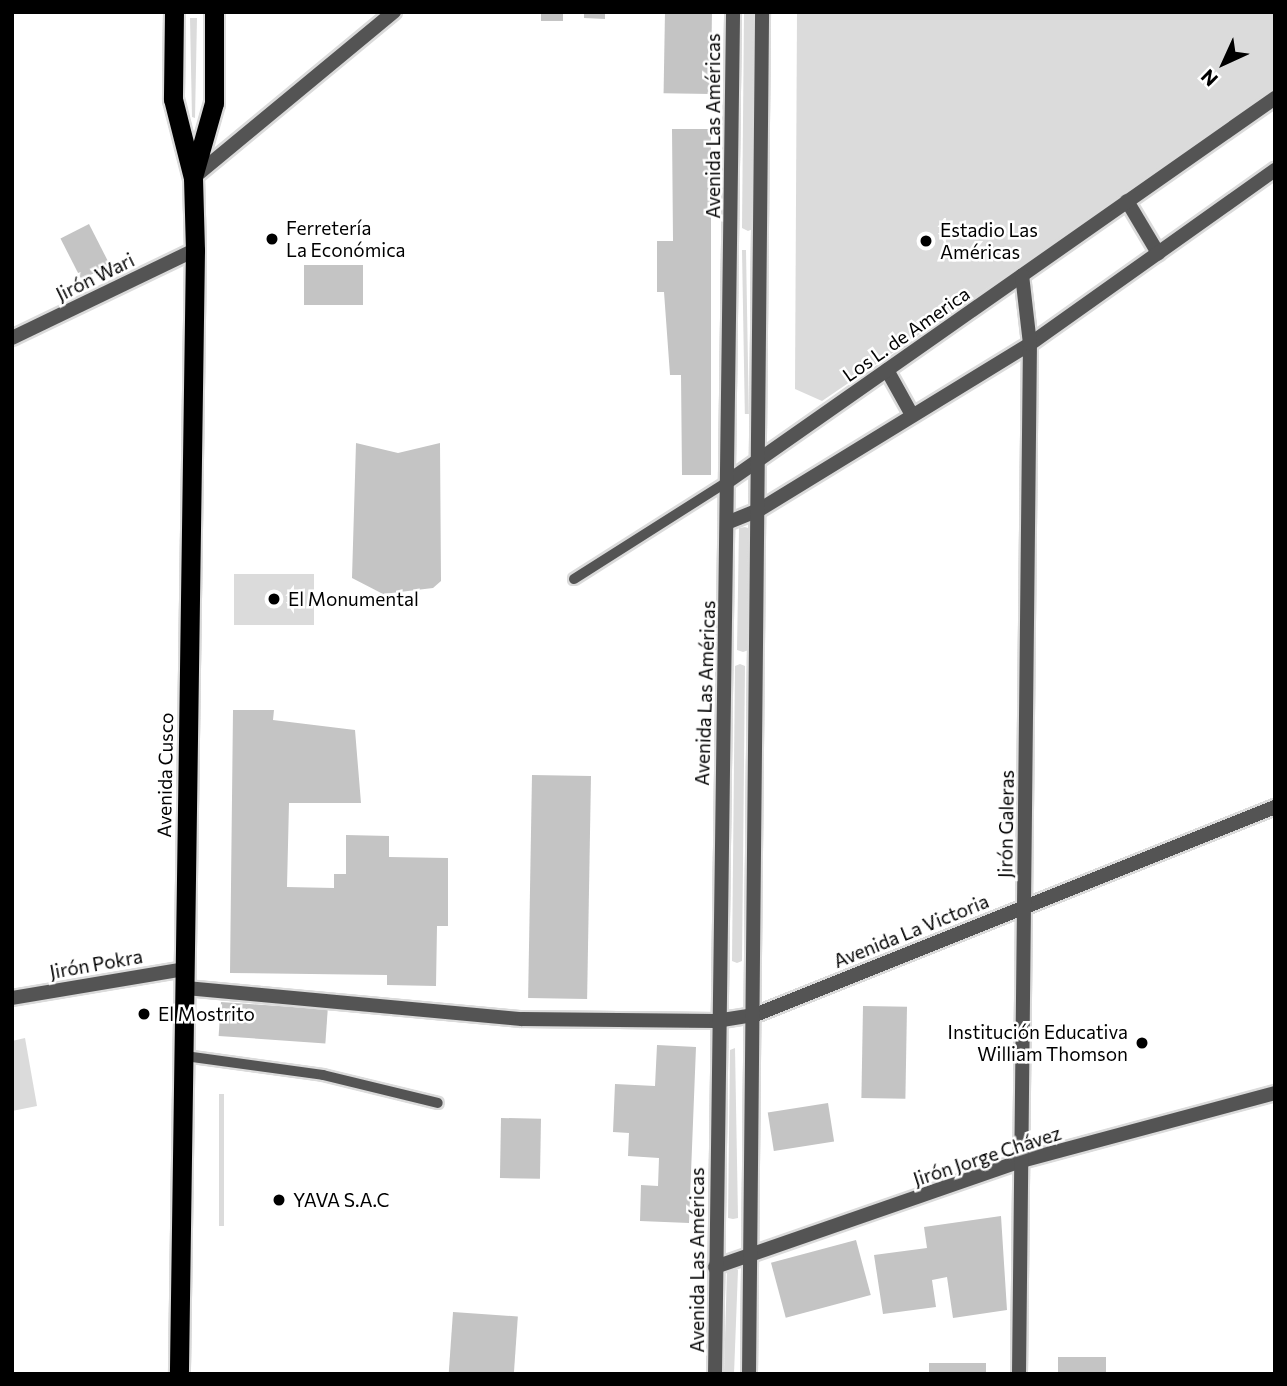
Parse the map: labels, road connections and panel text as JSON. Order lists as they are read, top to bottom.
{
  "streets": {
    "highway": ["Avenida Cusco"],
    "street": [
      "Avenida Las Américas",
      "Jirón Wari",
      "Los L. de America",
      "Jirón Galeras",
      "Avenida La Victoria",
      "Jirón Pokra",
      "Jirón Jorge Chávez"
    ]
  },
  "crossings": [
    ["Avenida Las Américas", "Los L. de America"],
    ["Avenida Las Américas", "Avenida La Victoria"],
    ["Avenida Las Américas", "Jirón Pokra"],
    ["Avenida Las Américas", "Jirón Jorge Chávez"],
    ["Jirón Wari", "Avenida Cusco"],
    ["Los L. de America", "Jirón Galeras"],
    ["Avenida Cusco", "Jirón Pokra"],
    ["Jirón Galeras", "Avenida La Victoria"],
    ["Jirón Galeras", "Jirón Jorge Chávez"],
    ["Avenida La Victoria", "Jirón Pokra"]
  ],
  "places": [
    "Ferretería La Económica",
    "Estadio Las Américas",
    "El Monumental",
    "El Mostrito",
    "Institución Educativa William Thomson",
    "YAVA S.A.C"
  ],
  "north": "bottom left"
}
